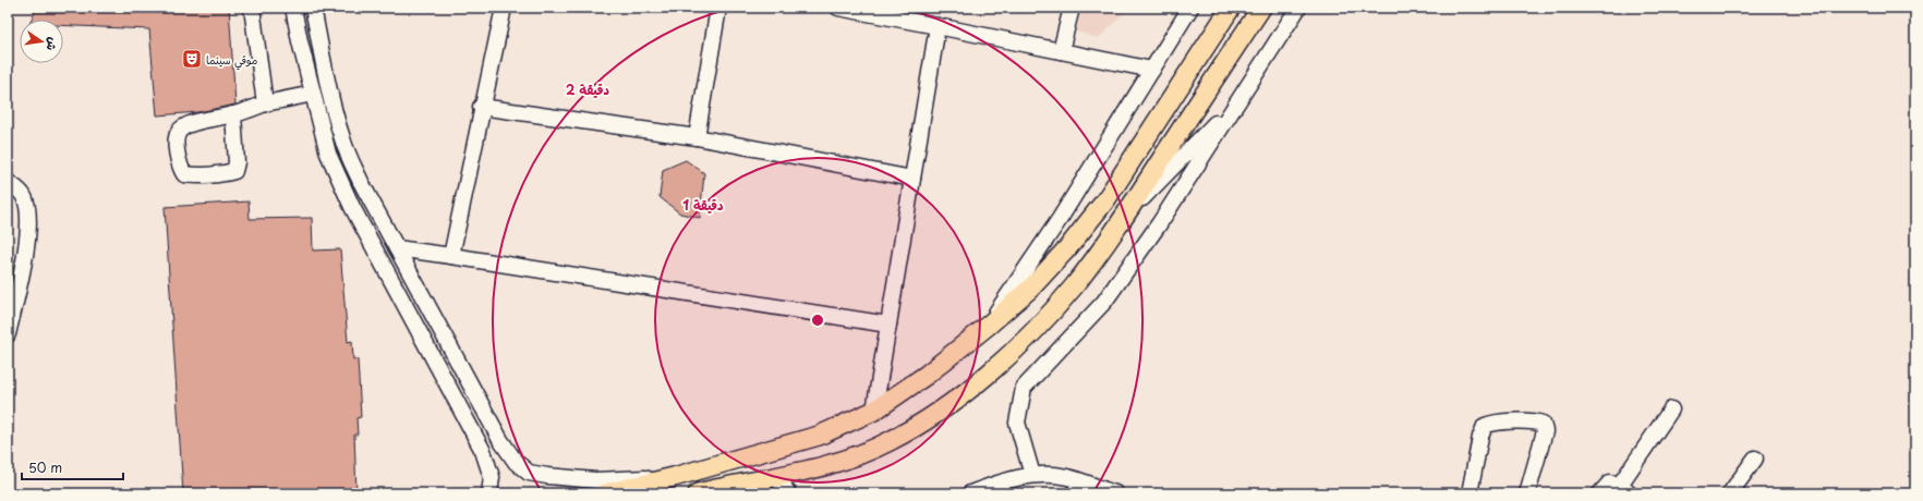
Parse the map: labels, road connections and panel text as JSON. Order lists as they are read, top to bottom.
{
  "places": {
    "theatre": ["موڤي سينما"]
  },
  "scale_bar": "50 m",
  "north": "right",
  "rings": ["2 دقيقة", "1 دقيقة"]
}
